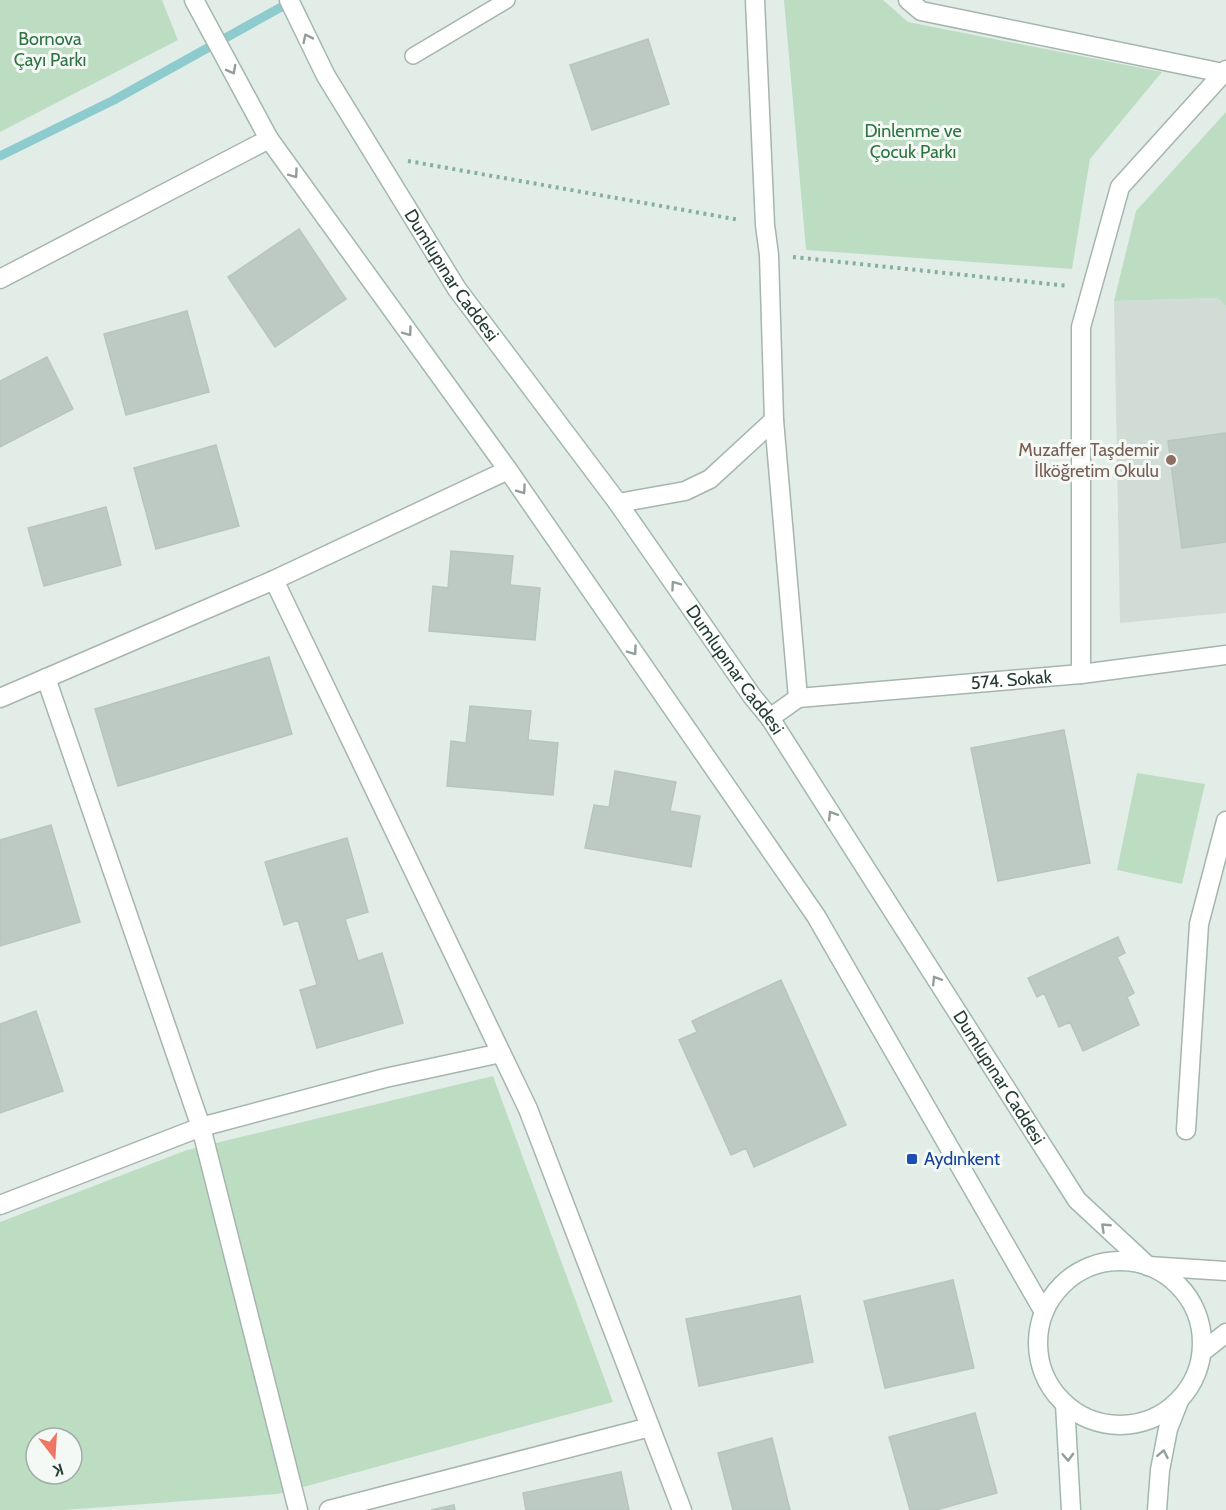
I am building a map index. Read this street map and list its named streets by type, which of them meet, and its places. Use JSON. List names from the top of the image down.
{
  "streets": {
    "street": ["Dumlupınar Caddesi", "574. Sokak"]
  },
  "parks": ["Bornova Çayı Parkı", "Dinlenme ve Çocuk Parkı"],
  "places": {
    "other": ["Muzaffer Taşdemir İlköğretim Okulu"],
    "transit": ["Aydınkent"]
  },
  "north": "bottom"
}
